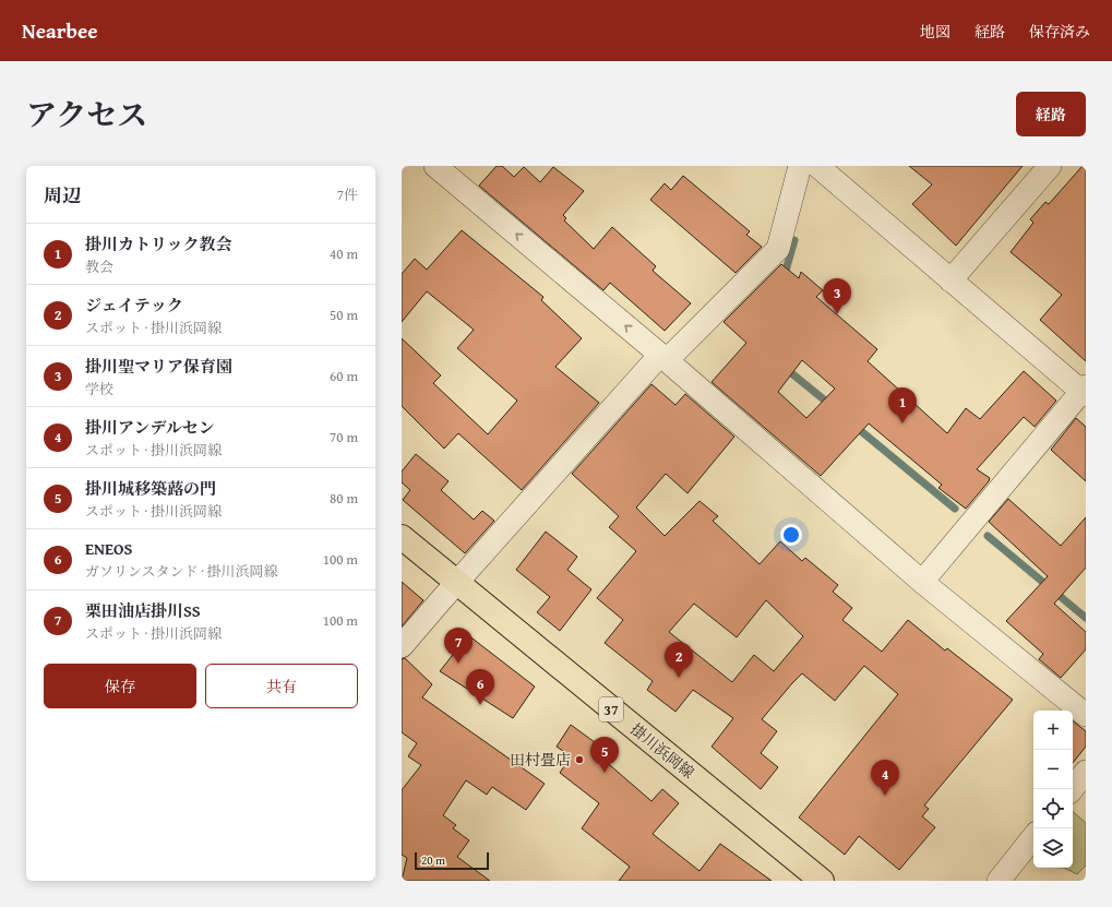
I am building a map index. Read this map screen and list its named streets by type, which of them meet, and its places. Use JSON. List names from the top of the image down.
{
  "streets": {
    "main road": ["37", "掛川浜岡線"]
  },
  "places": ["田村畳店"],
  "scale_bar": "20 m",
  "page": {
    "header": "Nearbee",
    "nav": ["地図", "経路", "保存済み"],
    "title": "アクセス",
    "buttons": [
      "経路",
      ["保存", "共有"]
    ],
    "heading": ["周辺", "7件"],
    "list": [
      {
        "mark": "1",
        "name": "掛川カトリック教会",
        "note": "教会",
        "value": "40 m"
      },
      {
        "mark": "2",
        "name": "ジェイテック",
        "note": "スポット · 掛川浜岡線",
        "value": "50 m"
      },
      {
        "mark": "3",
        "name": "掛川聖マリア保育園",
        "note": "学校",
        "value": "60 m"
      },
      {
        "mark": "4",
        "name": "掛川アンデルセン",
        "note": "スポット · 掛川浜岡線",
        "value": "70 m"
      },
      {
        "mark": "5",
        "name": "掛川城移築蕗の門",
        "note": "スポット · 掛川浜岡線",
        "value": "80 m"
      },
      {
        "mark": "6",
        "name": "ENEOS",
        "note": "ガソリンスタンド · 掛川浜岡線",
        "value": "100 m"
      },
      {
        "mark": "7",
        "name": "栗田油店掛川SS",
        "note": "スポット · 掛川浜岡線",
        "value": "100 m"
      }
    ],
    "pins": [
      "3",
      "1",
      "7",
      "2",
      "6",
      "5",
      "4"
    ],
    "map_buttons": ["+", "−"],
    "scale": "20 m"
  }
}
